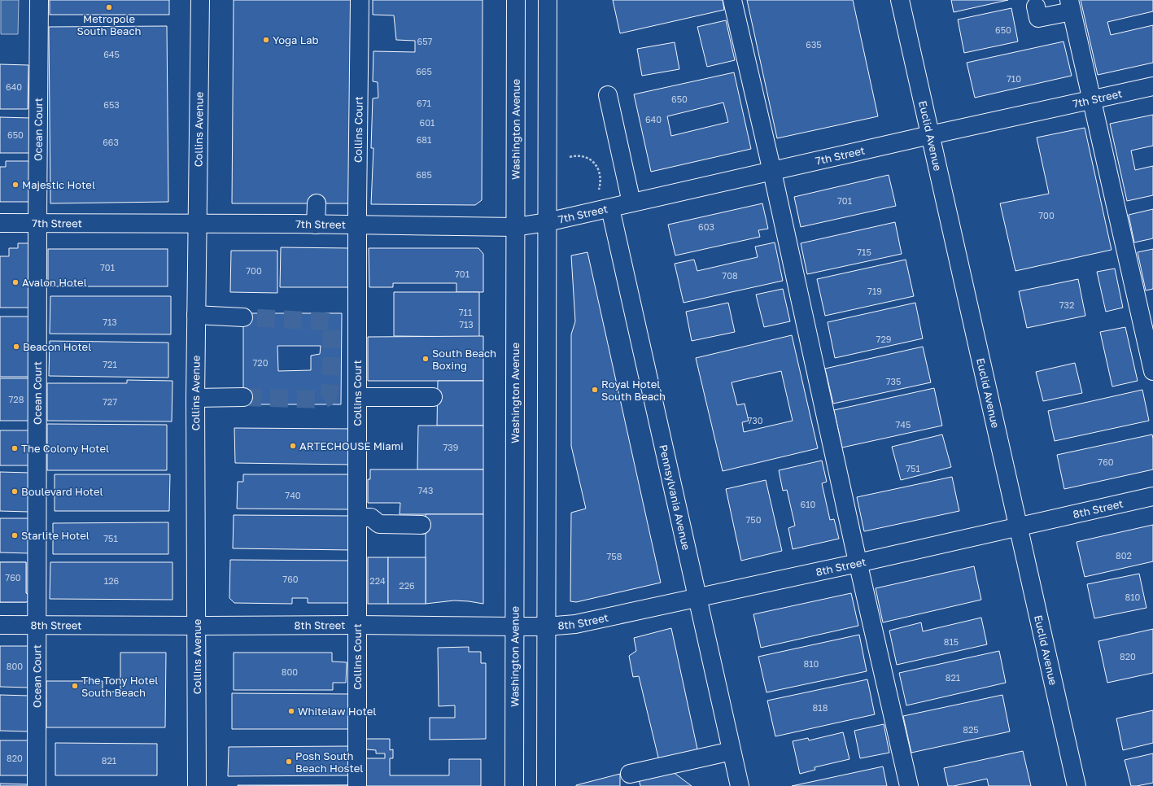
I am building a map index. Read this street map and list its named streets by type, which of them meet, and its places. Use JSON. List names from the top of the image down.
{
  "streets": {
    "street": [
      "7th Street",
      "Ocean Court",
      "Collins Avenue",
      "Collins Court",
      "Washington Avenue",
      "Euclid Avenue",
      "Pennsylvania Avenue",
      "8th Street"
    ]
  },
  "crossings": [
    ["7th Street", "Ocean Court"],
    ["7th Street", "Collins Avenue"],
    ["7th Street", "Collins Court"],
    ["7th Street", "Washington Avenue"],
    ["7th Street", "Euclid Avenue"],
    ["7th Street", "Pennsylvania Avenue"],
    ["Ocean Court", "8th Street"],
    ["Collins Avenue", "8th Street"],
    ["Collins Court", "8th Street"],
    ["Washington Avenue", "8th Street"],
    ["Euclid Avenue", "8th Street"],
    ["Pennsylvania Avenue", "8th Street"]
  ],
  "places": [
    "Metropole South Beach",
    "Yoga Lab",
    "Majestic Hotel",
    "Avalon Hotel",
    "Beacon Hotel",
    "South Beach Boxing",
    "Royal Hotel South Beach",
    "ARTECHOUSE Miami",
    "The Colony Hotel",
    "Boulevard Hotel",
    "Starlite Hotel",
    "The Tony Hotel South Beach",
    "Whitelaw Hotel",
    "Posh South Beach Hostel"
  ],
  "house_numbers": [
    "650",
    "657",
    "635",
    "645",
    "665",
    "710",
    "640",
    "650",
    "671",
    "653",
    "640",
    "601",
    "650",
    "681",
    "663",
    "685",
    "701",
    "700",
    "603",
    "715",
    "701",
    "700",
    "701",
    "708",
    "719",
    "732",
    "711",
    "713",
    "713",
    "729",
    "720",
    "721",
    "735",
    "728",
    "727",
    "730",
    "745",
    "739",
    "760",
    "751",
    "743",
    "740",
    "610",
    "750",
    "751",
    "802",
    "758",
    "760",
    "760",
    "126",
    "224",
    "226",
    "810",
    "815",
    "820",
    "810",
    "800",
    "800",
    "821",
    "818",
    "825",
    "820",
    "821"
  ]
}
